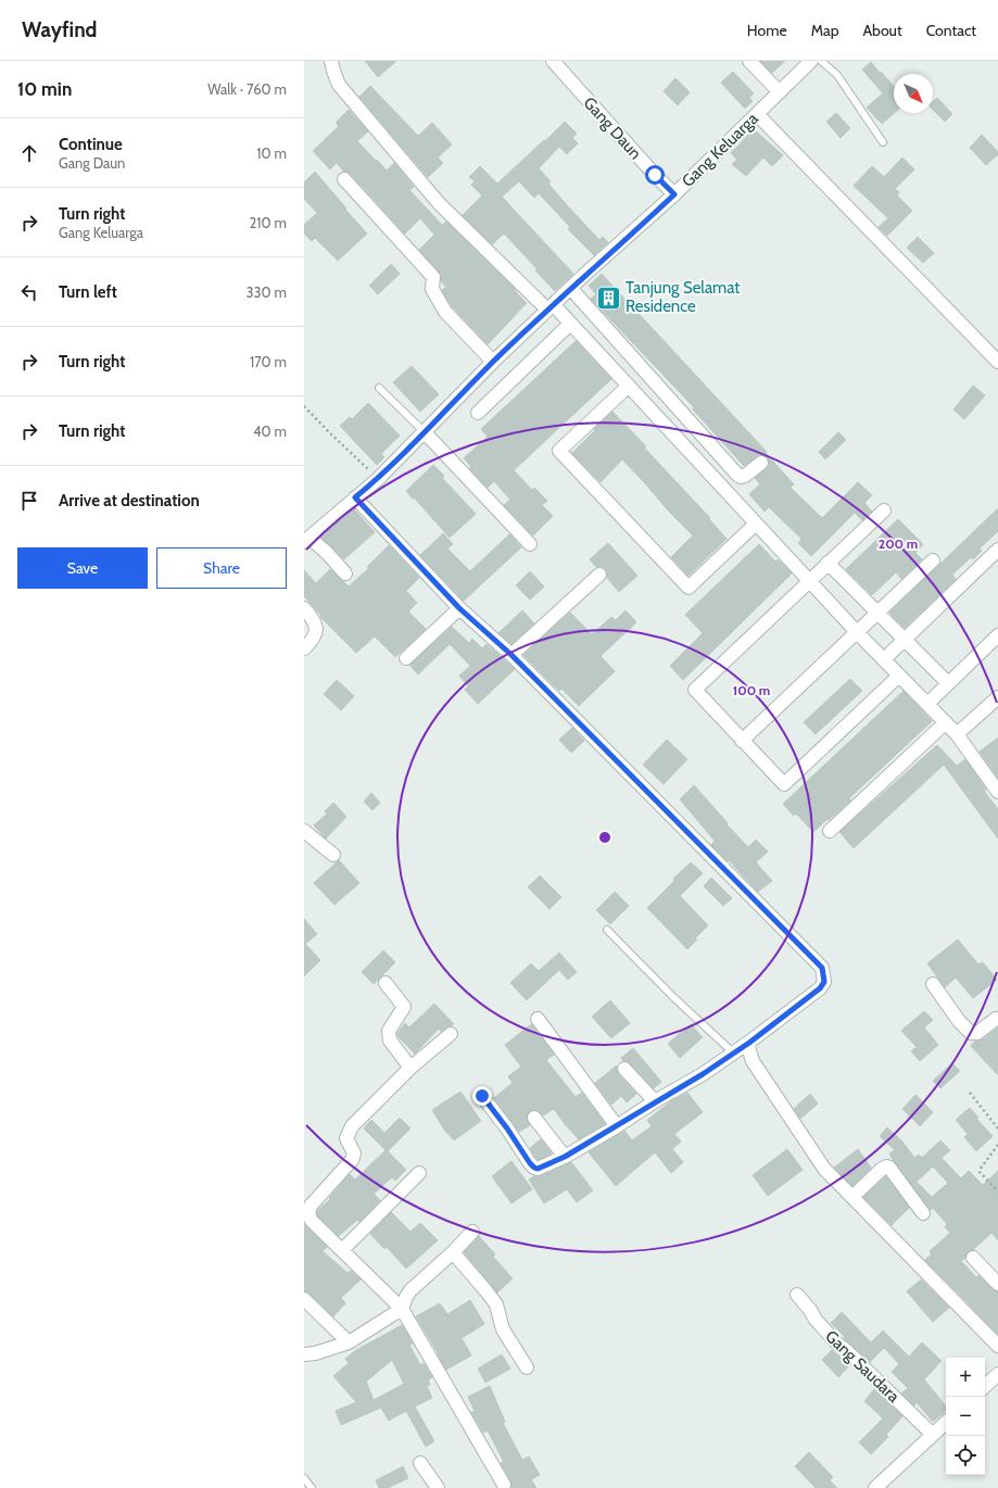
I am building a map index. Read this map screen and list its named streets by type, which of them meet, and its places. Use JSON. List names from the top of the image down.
{
  "streets": {
    "street": ["Gang Daun", "Gang Keluarga", "Gang Saudara"]
  },
  "crossings": [
    ["Gang Daun", "Gang Keluarga"]
  ],
  "places": {
    "building": ["Tanjung Selamat Residence"]
  },
  "north": "bottom right",
  "page": {
    "header": "Wayfind",
    "nav": [
      "Home",
      "Map",
      "About",
      "Contact"
    ],
    "heading": ["10 min", "Walk · 760 m"],
    "list": [
      ["Continue", "Gang Daun", "10 m"],
      ["Turn right", "Gang Keluarga", "210 m"],
      ["Turn left", "330 m"],
      ["Turn right", "170 m"],
      ["Turn right", "40 m"],
      "Arrive at destination"
    ],
    "buttons": ["Save", "Share"],
    "map_buttons": ["+", "−"]
  },
  "rings": ["200 m", "100 m"]
}
